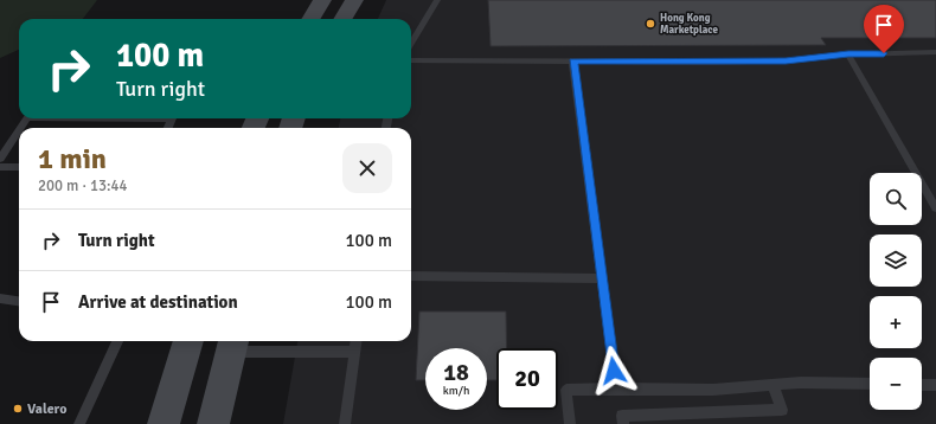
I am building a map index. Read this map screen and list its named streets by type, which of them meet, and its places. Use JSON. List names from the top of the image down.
{
  "places": ["Hong Kong Marketplace", "Valero"],
  "page": {
    "turn": ["100 m", "Turn right"],
    "heading": ["1 min", "200 m · 13:44"],
    "map_buttons": ["+", "−"],
    "list": [
      {
        "name": "Turn right",
        "value": "100 m"
      },
      {
        "name": "Arrive at destination",
        "value": "100 m"
      }
    ],
    "speed": "18 km/h",
    "limit": "20"
  }
}
